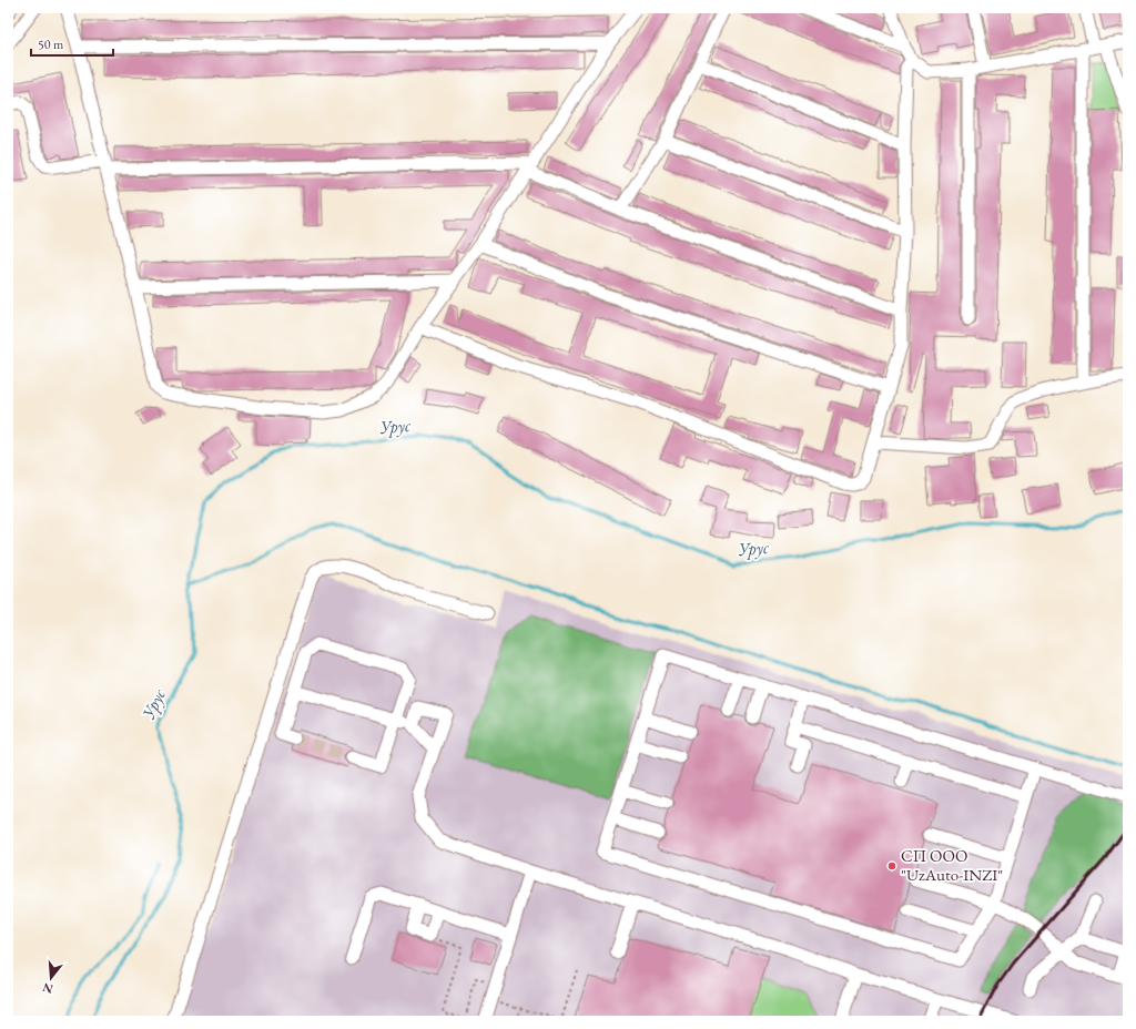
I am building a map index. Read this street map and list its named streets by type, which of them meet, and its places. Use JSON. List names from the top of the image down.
{
  "water": ["Урус"],
  "places": ["СП ООО \"UzAuto-INZI\""],
  "scale_bar": "50 m",
  "north": "bottom"
}
